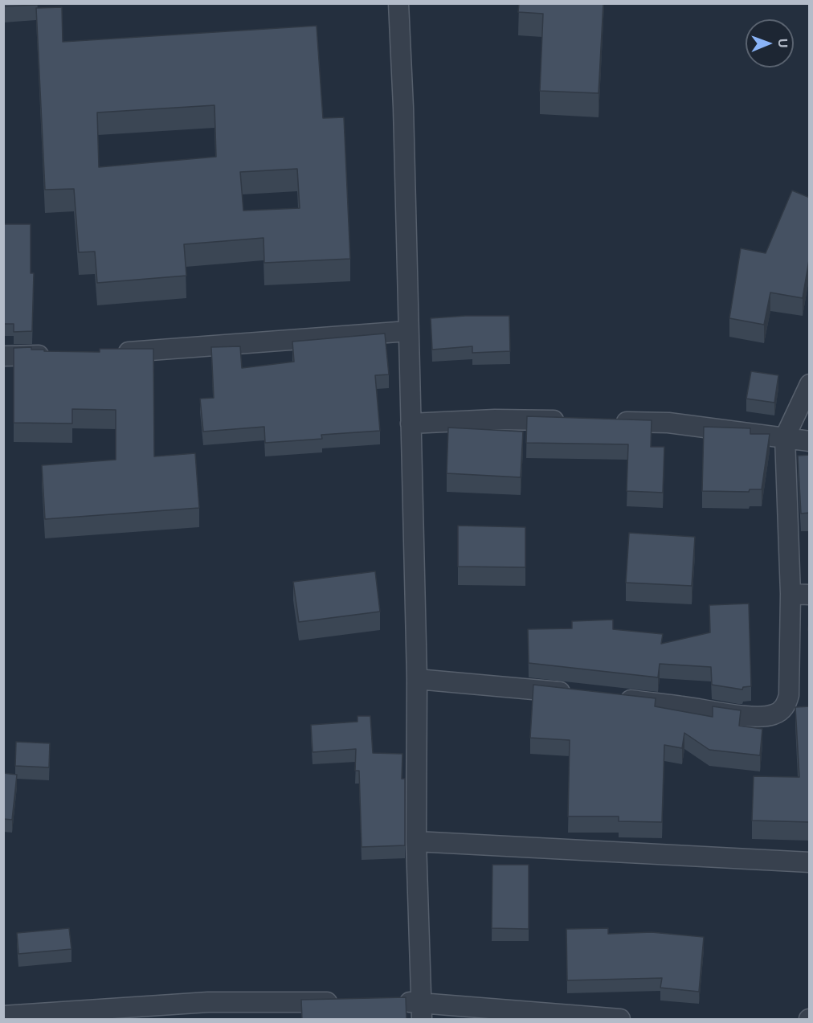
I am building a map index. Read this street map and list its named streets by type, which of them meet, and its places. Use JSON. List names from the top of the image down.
{
  "north": "right"
}
